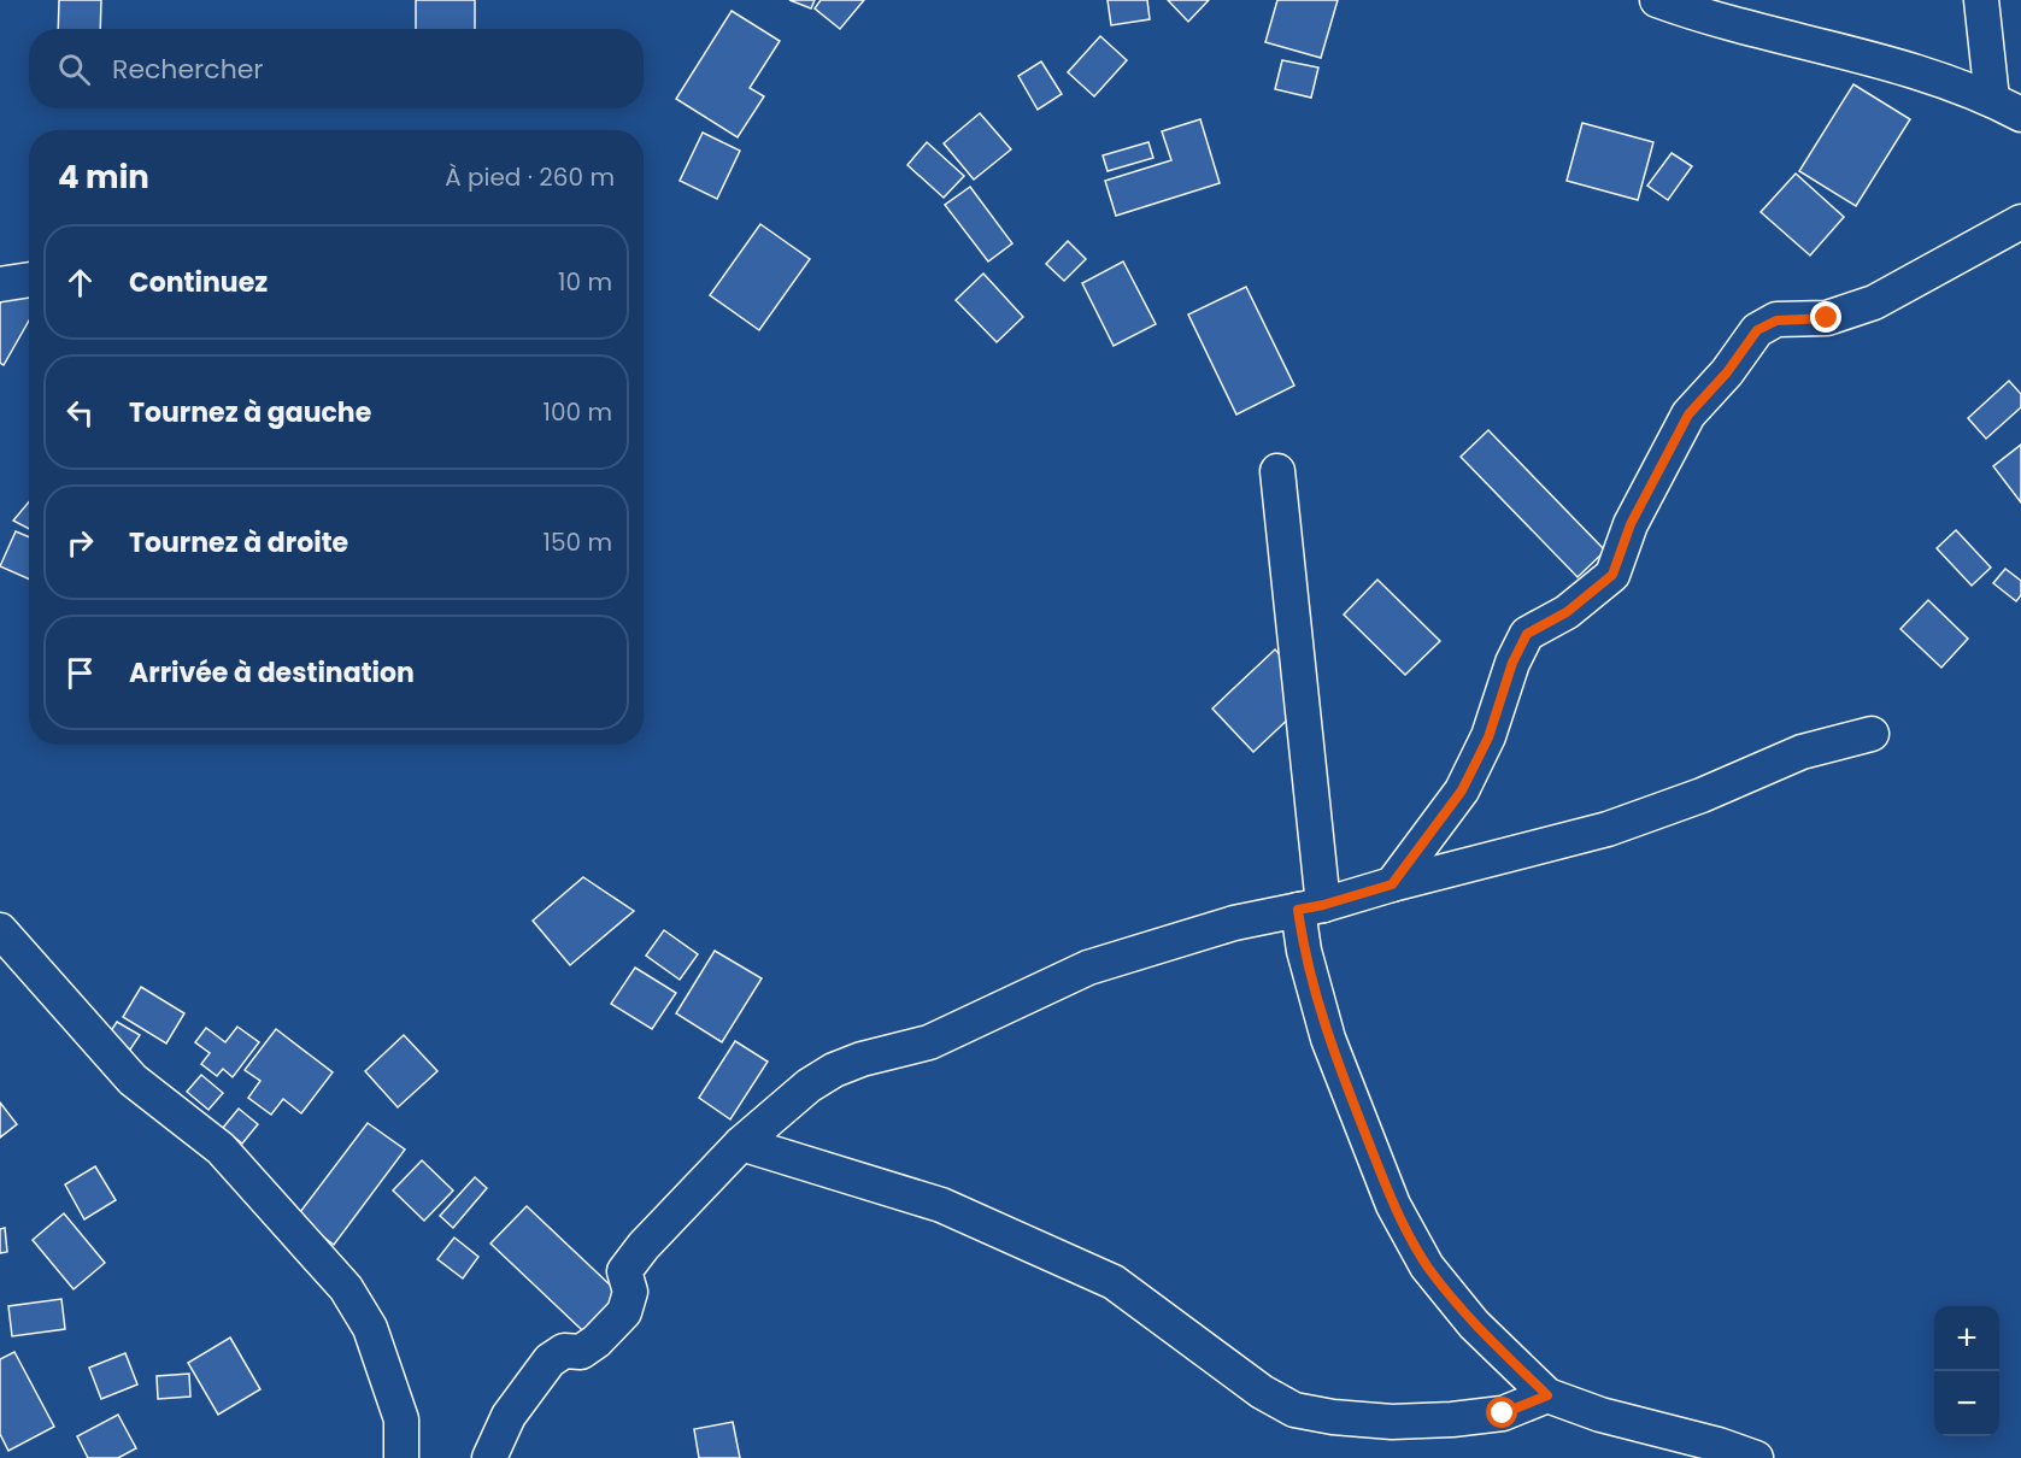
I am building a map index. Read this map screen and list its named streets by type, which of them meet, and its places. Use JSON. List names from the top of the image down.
{
  "page": {
    "search": "Rechercher",
    "heading": ["4 min", "À pied · 260 m"],
    "list": [
      ["Continuez", "10 m"],
      ["Tournez à gauche", "100 m"],
      ["Tournez à droite", "150 m"],
      "Arrivée à destination"
    ],
    "map_buttons": ["+", "−"]
  }
}
